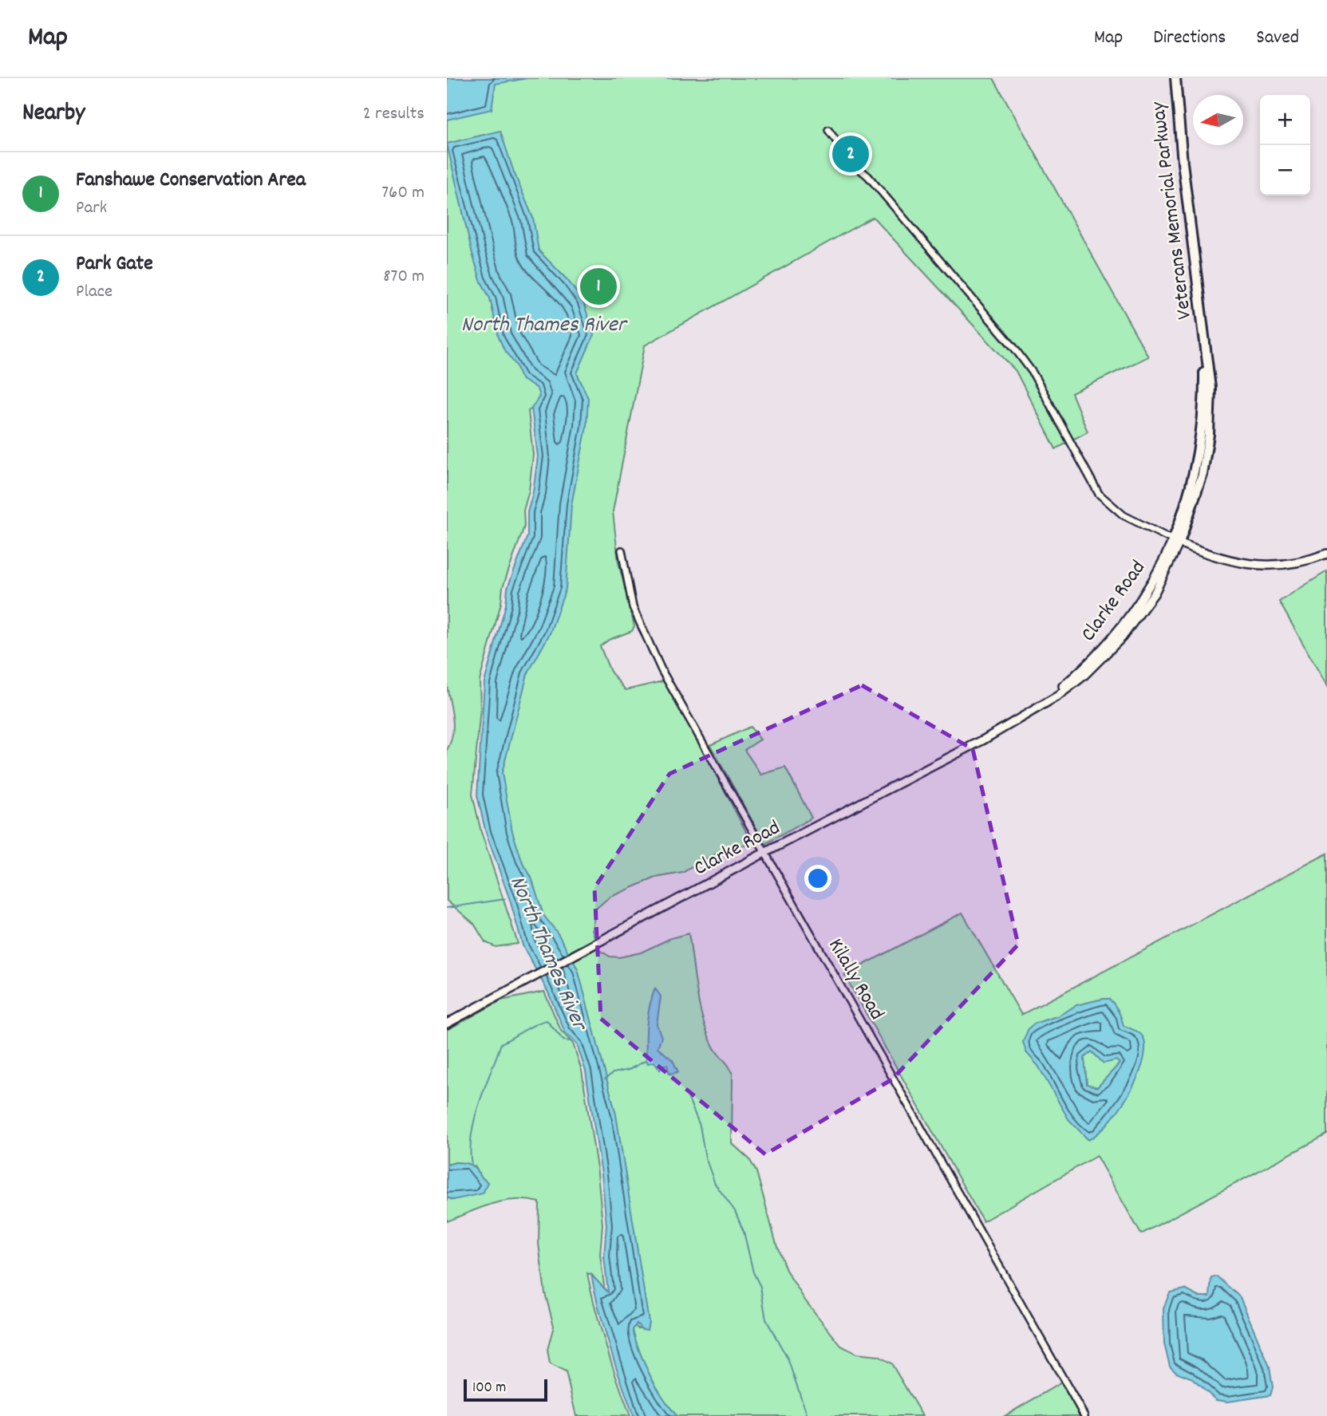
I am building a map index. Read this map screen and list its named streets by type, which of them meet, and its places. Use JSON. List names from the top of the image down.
{
  "streets": {
    "highway": ["Veterans Memorial Parkway"],
    "main road": ["Clarke Road"],
    "street": ["Kilally Road"]
  },
  "crossings": [
    ["Veterans Memorial Parkway", "Clarke Road"],
    ["Clarke Road", "Kilally Road"]
  ],
  "water": ["North Thames River"],
  "scale_bar": "100 m",
  "north": "left",
  "page": {
    "header": "Map",
    "nav": ["Map", "Directions", "Saved"],
    "heading": ["Nearby", "2 results"],
    "map_buttons": ["+", "−"],
    "pins": ["2", "1"],
    "list": [
      {
        "mark": "1",
        "name": "Fanshawe Conservation Area",
        "note": "Park",
        "value": "760 m"
      },
      {
        "mark": "2",
        "name": "Park Gate",
        "note": "Place",
        "value": "870 m"
      }
    ],
    "scale": "100 m"
  }
}
